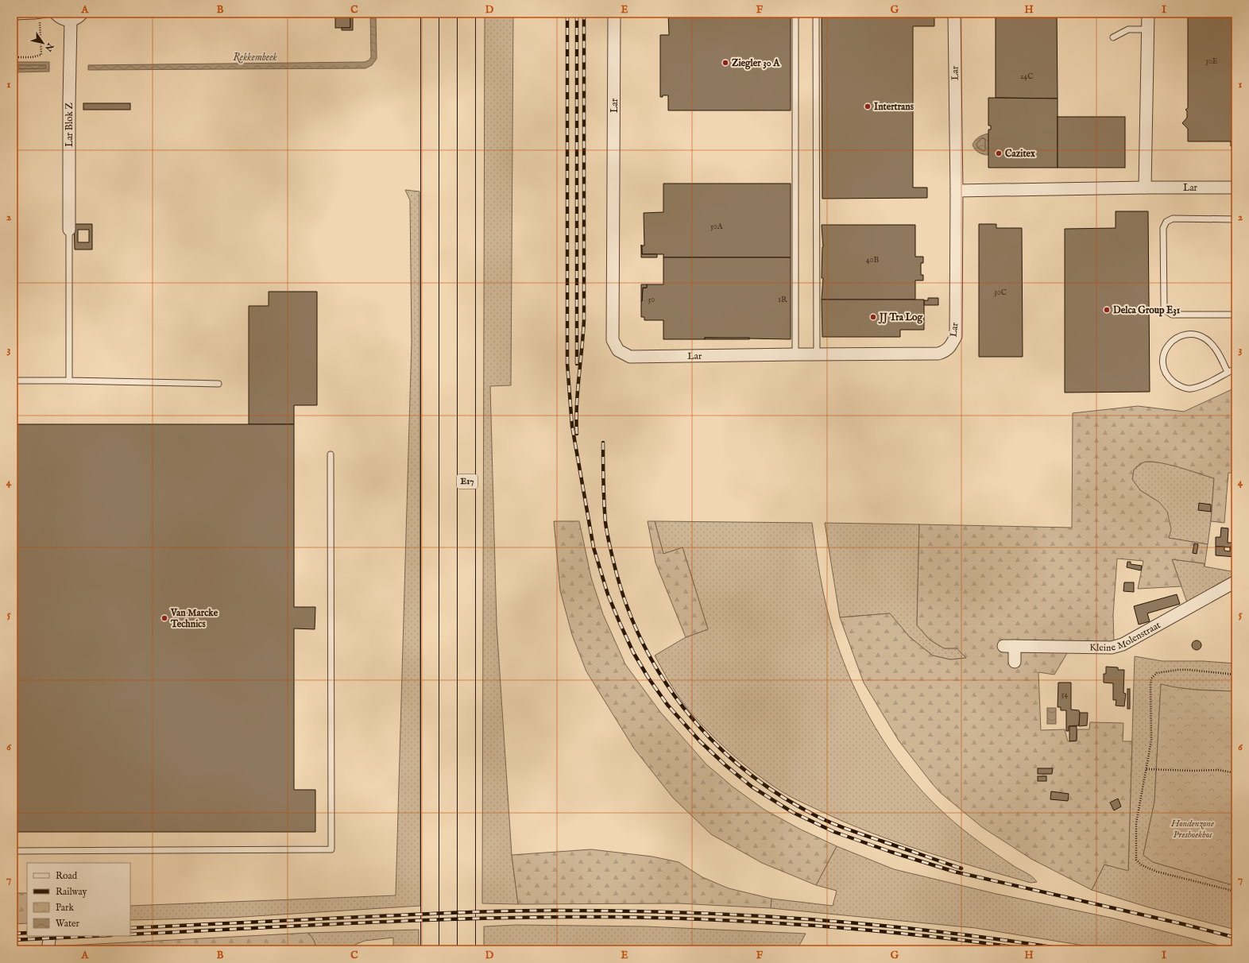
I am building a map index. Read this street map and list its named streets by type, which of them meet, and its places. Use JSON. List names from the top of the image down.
{
  "streets": {
    "highway": ["E17"],
    "street": ["Lar", "Lar Blok Z", "Kleine Molenstraat"]
  },
  "water": ["Rekkembeek"],
  "parks": ["Hondenzone Preshoekbos"],
  "places": [
    "Ziegler 30 A",
    "Intertrans",
    "Cazitex",
    "Delca Group E31",
    "JJ Tra Log",
    "Van Marcke Technics"
  ],
  "house_numbers": [
    "30E",
    "24C",
    "50A",
    "40B",
    "30C",
    "50",
    "1R",
    "54"
  ],
  "legend": [
    "Road",
    "Railway",
    "Park",
    "Water"
  ],
  "north": "bottom right",
  "grid": {
    "columns": [
      "A",
      "B",
      "C",
      "D",
      "E",
      "F",
      "G",
      "H",
      "I"
    ],
    "rows": [
      "1",
      "2",
      "3",
      "4",
      "5",
      "6",
      "7"
    ]
  }
}
